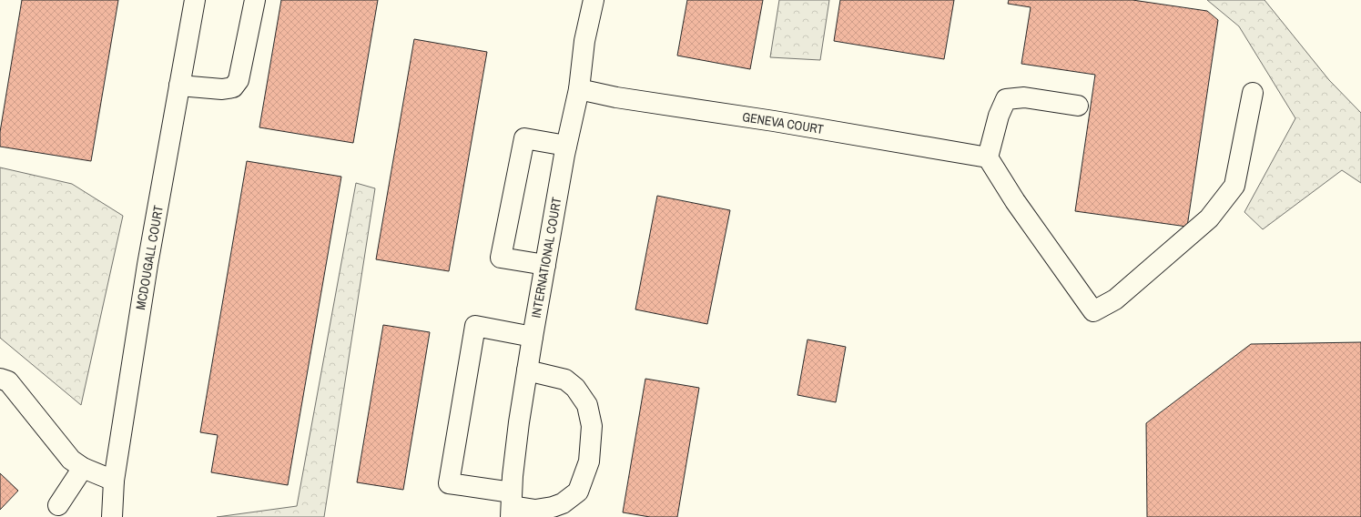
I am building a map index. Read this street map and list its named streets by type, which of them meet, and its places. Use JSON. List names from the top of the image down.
{
  "streets": {
    "street": ["GENEVA COURT", "MCDOUGALL COURT", "INTERNATIONAL COURT"]
  },
  "crossings": [
    ["GENEVA COURT", "INTERNATIONAL COURT"]
  ]
}
